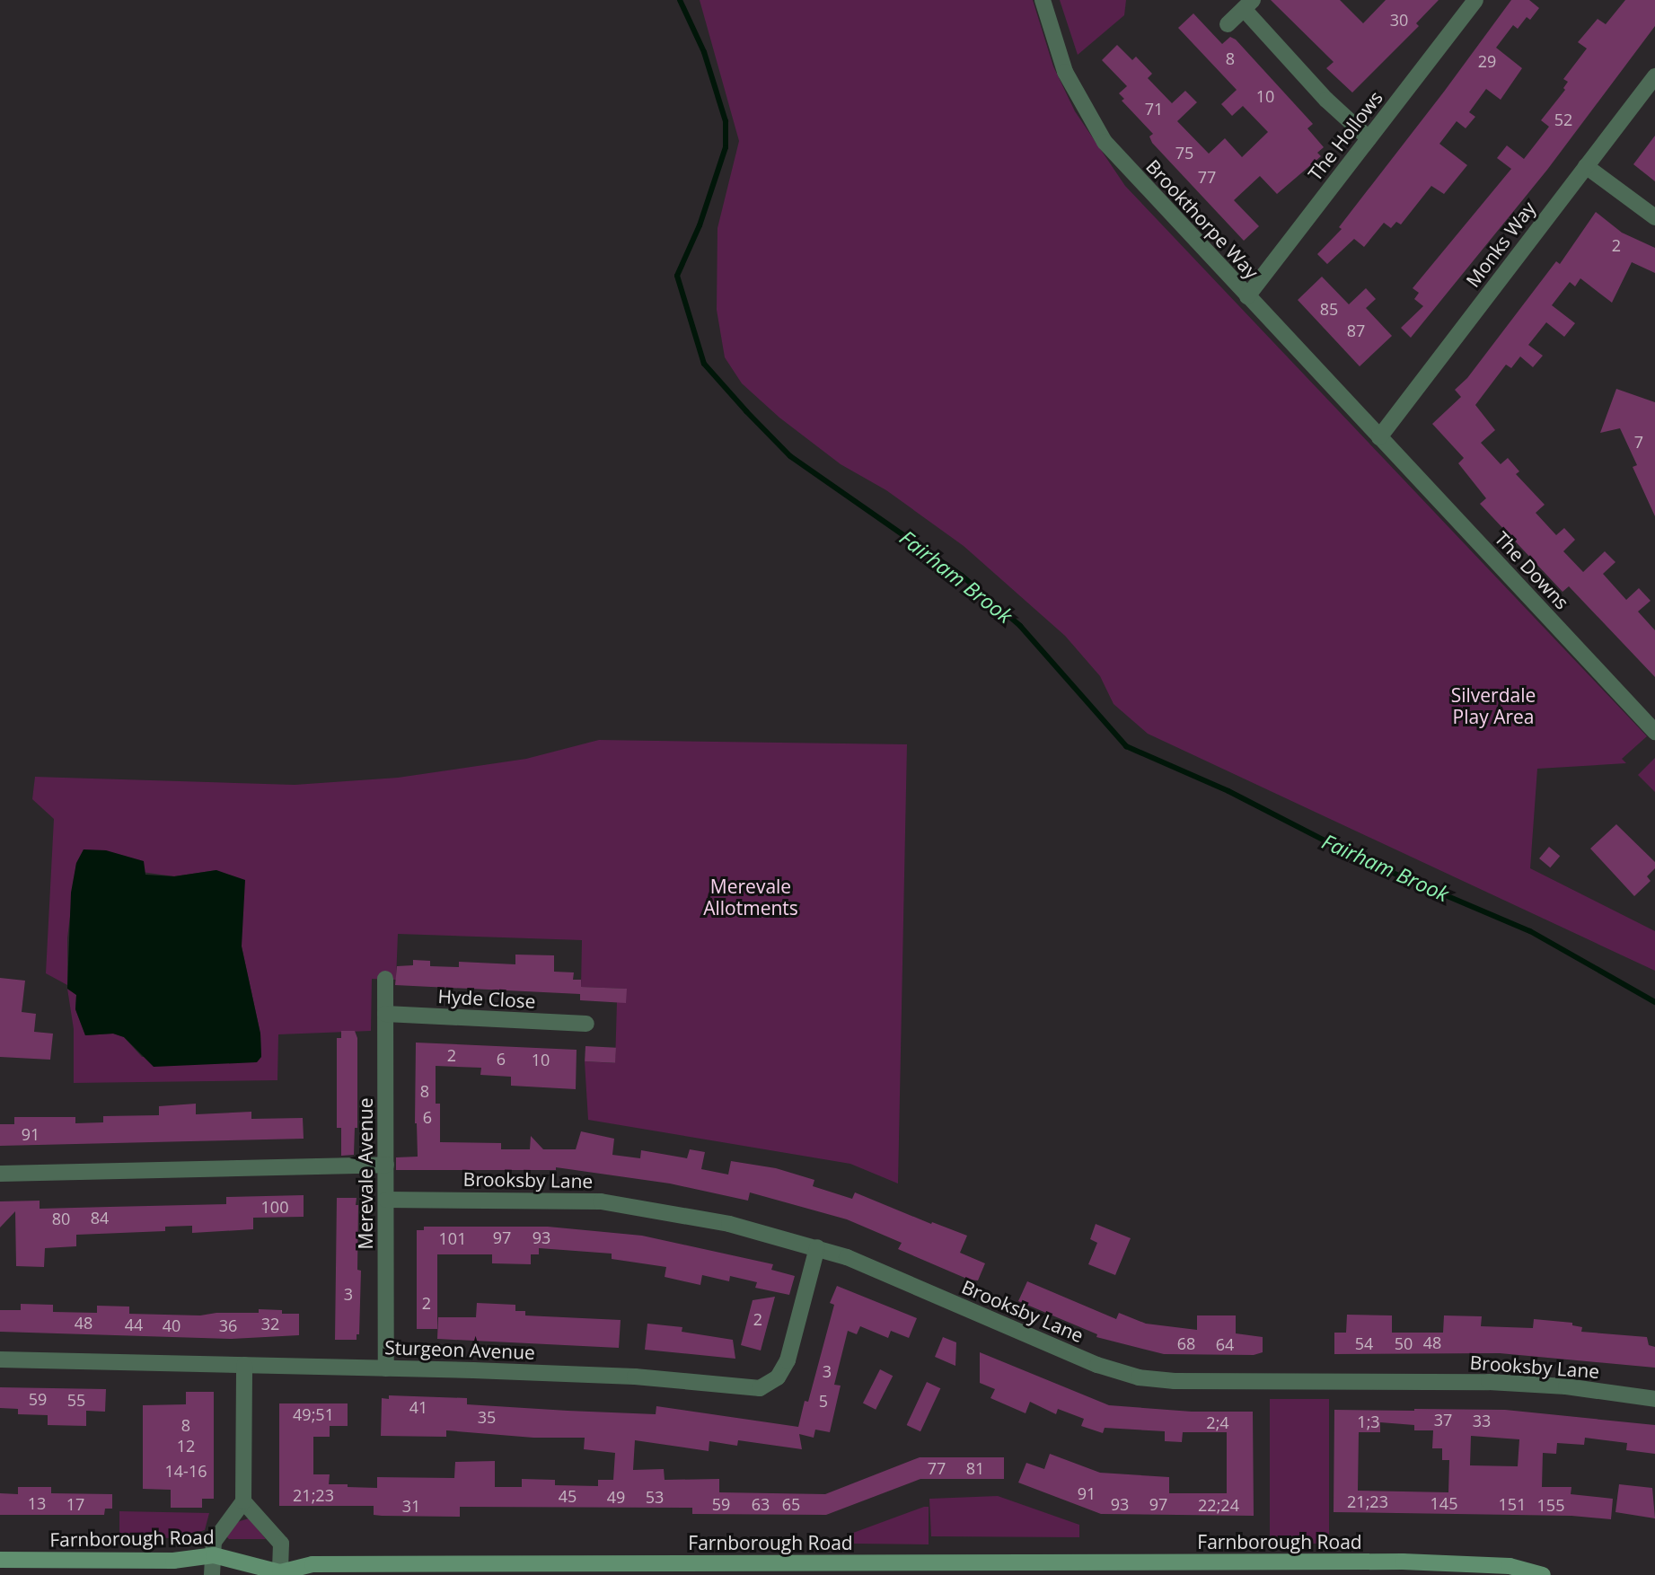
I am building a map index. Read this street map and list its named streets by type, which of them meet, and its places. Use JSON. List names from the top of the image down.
{
  "streets": {
    "street": [
      "The Hollows",
      "Brookthorpe Way",
      "Monks Way",
      "The Downs",
      "Hyde Close",
      "Merevale Avenue",
      "Brooksby Lane",
      "Sturgeon Avenue",
      "Farnborough Road"
    ]
  },
  "crossings": [
    ["The Hollows", "Brookthorpe Way"],
    ["Brookthorpe Way", "Monks Way"],
    ["Brookthorpe Way", "The Downs"],
    ["Monks Way", "The Downs"],
    ["Hyde Close", "Merevale Avenue"],
    ["Merevale Avenue", "Brooksby Lane"],
    ["Merevale Avenue", "Sturgeon Avenue"],
    ["Brooksby Lane", "Sturgeon Avenue"]
  ],
  "water": ["Fairham Brook"],
  "parks": ["Silverdale Play Area", "Merevale Allotments"],
  "house_numbers": [
    "30",
    "8",
    "29",
    "10",
    "71",
    "52",
    "75",
    "77",
    "2",
    "85",
    "87",
    "7",
    "2",
    "6",
    "10",
    "8",
    "6",
    "91",
    "100",
    "84",
    "80",
    "97",
    "93",
    "101",
    "3",
    "2",
    "2",
    "48",
    "32",
    "44",
    "40",
    "36",
    "48",
    "68",
    "54",
    "50",
    "64",
    "3",
    "59",
    "55",
    "5",
    "41",
    "49;51",
    "35",
    "37",
    "33",
    "1;3",
    "2;4",
    "8",
    "12",
    "77",
    "81",
    "14-16",
    "91",
    "21;23",
    "45",
    "49",
    "53",
    "21;23",
    "13",
    "145",
    "17",
    "59",
    "63",
    "65",
    "93",
    "97",
    "151",
    "22;24",
    "155",
    "31"
  ]
}
